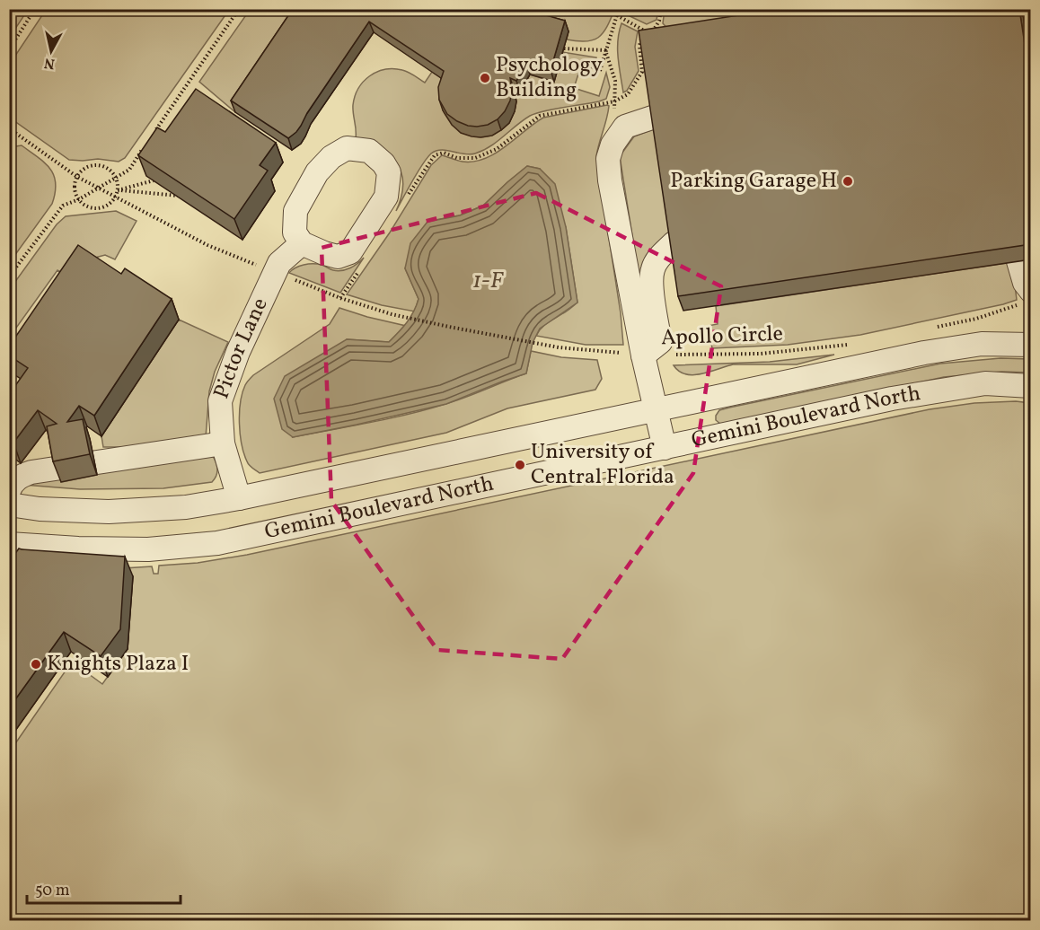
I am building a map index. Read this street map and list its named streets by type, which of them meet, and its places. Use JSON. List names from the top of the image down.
{
  "streets": {
    "street": ["Pictor Lane", "Gemini Boulevard North"],
    "path": ["Apollo Circle"]
  },
  "crossings": [
    ["Pictor Lane", "Gemini Boulevard North"]
  ],
  "water": ["1-F"],
  "places": [
    "Psychology Building",
    "Parking Garage H",
    "University of Central Florida",
    "Knights Plaza I"
  ],
  "scale_bar": "50 m",
  "north": "bottom"
}
